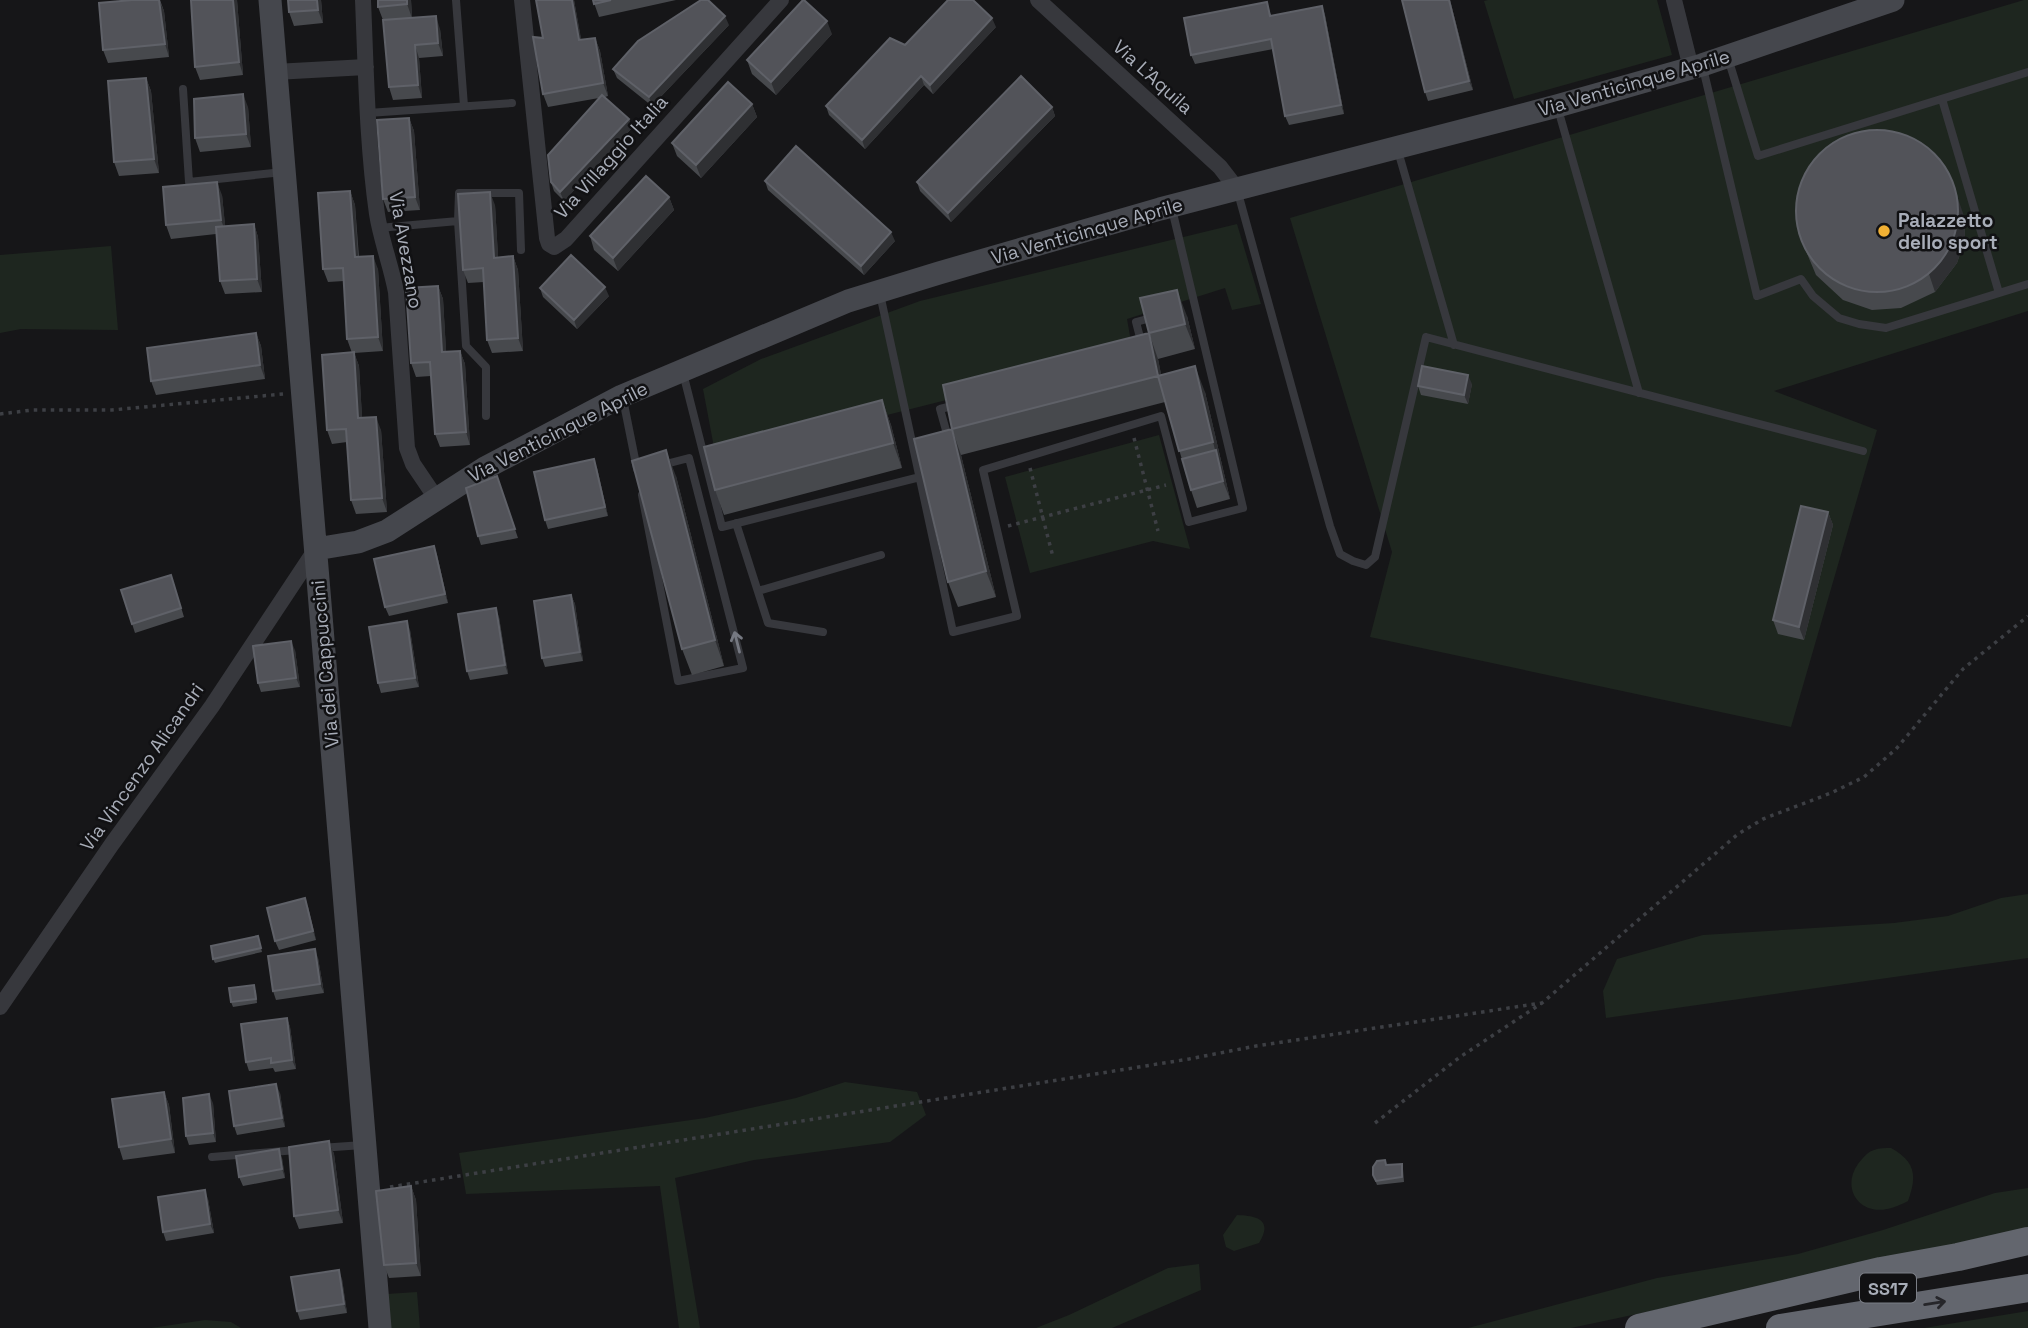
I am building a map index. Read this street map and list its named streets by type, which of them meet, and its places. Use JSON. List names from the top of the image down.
{
  "streets": {
    "highway": ["SS17"],
    "street": [
      "Via L'Aquila",
      "Via Venticinque Aprile",
      "Via Villaggio Italia",
      "Via Avezzano",
      "Via dei Cappuccini",
      "Via Vincenzo Alicandri"
    ]
  },
  "crossings": [
    ["Via L'Aquila", "Via Venticinque Aprile"],
    ["Via Venticinque Aprile", "Via Avezzano"],
    ["Via Venticinque Aprile", "Via dei Cappuccini"],
    ["Via Venticinque Aprile", "Via Vincenzo Alicandri"],
    ["Via dei Cappuccini", "Via Vincenzo Alicandri"]
  ],
  "places": ["Palazzetto dello sport"]
}
